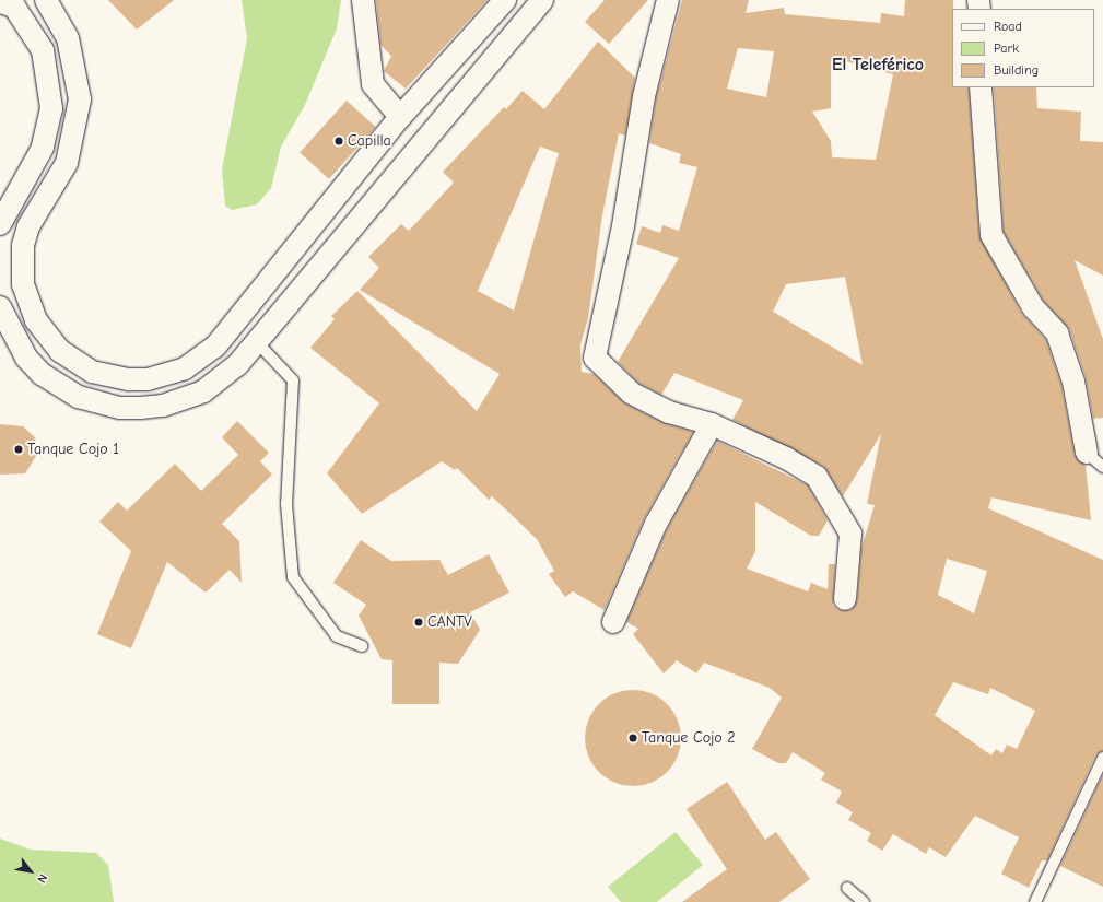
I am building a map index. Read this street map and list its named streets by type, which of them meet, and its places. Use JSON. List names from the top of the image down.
{
  "districts": ["El Teleférico"],
  "places": [
    "Capilla",
    "Tanque Cojo 1",
    "CANTV",
    "Tanque Cojo 2"
  ],
  "legend": ["Road", "Park", "Building"],
  "north": "bottom right"
}
